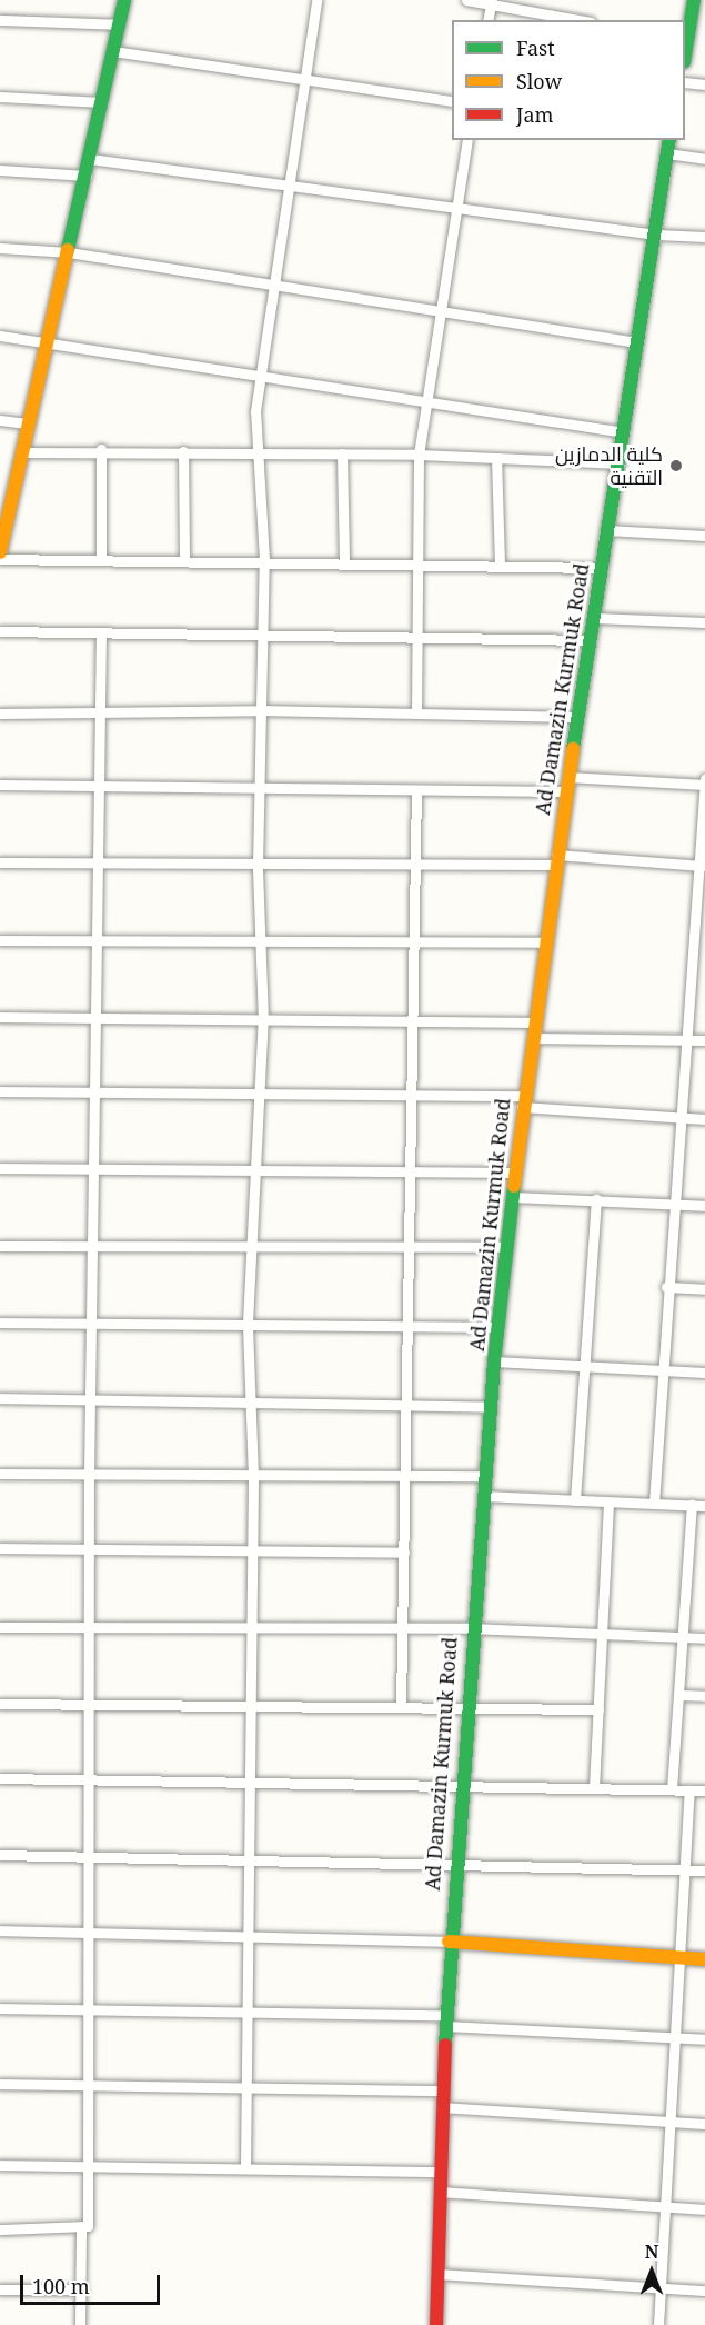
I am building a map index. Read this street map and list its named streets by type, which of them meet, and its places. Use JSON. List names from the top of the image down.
{
  "streets": {
    "main road": ["Ad Damazin Kurmuk Road"]
  },
  "places": ["كلية الدمازين التقنية"],
  "legend": ["Fast", "Slow", "Jam"],
  "scale_bar": "100 m",
  "north": "top"
}
